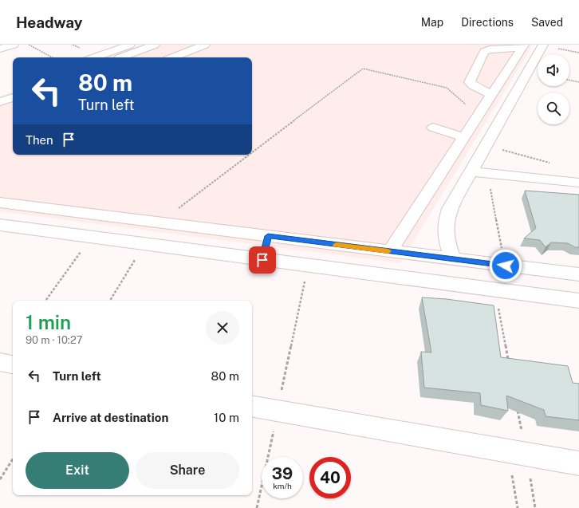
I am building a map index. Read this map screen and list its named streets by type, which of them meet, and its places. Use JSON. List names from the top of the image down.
{
  "page": {
    "header": "Headway",
    "nav": ["Map", "Directions", "Saved"],
    "turn": ["80 m", "Turn left"],
    "then": "Then",
    "heading": ["1 min", "90 m · 10:27"],
    "list": [
      {
        "name": "Turn left",
        "value": "80 m"
      },
      {
        "name": "Arrive at destination",
        "value": "10 m"
      }
    ],
    "buttons": ["Exit", "Share"],
    "speed": "39 km/h",
    "limit": "40"
  }
}
